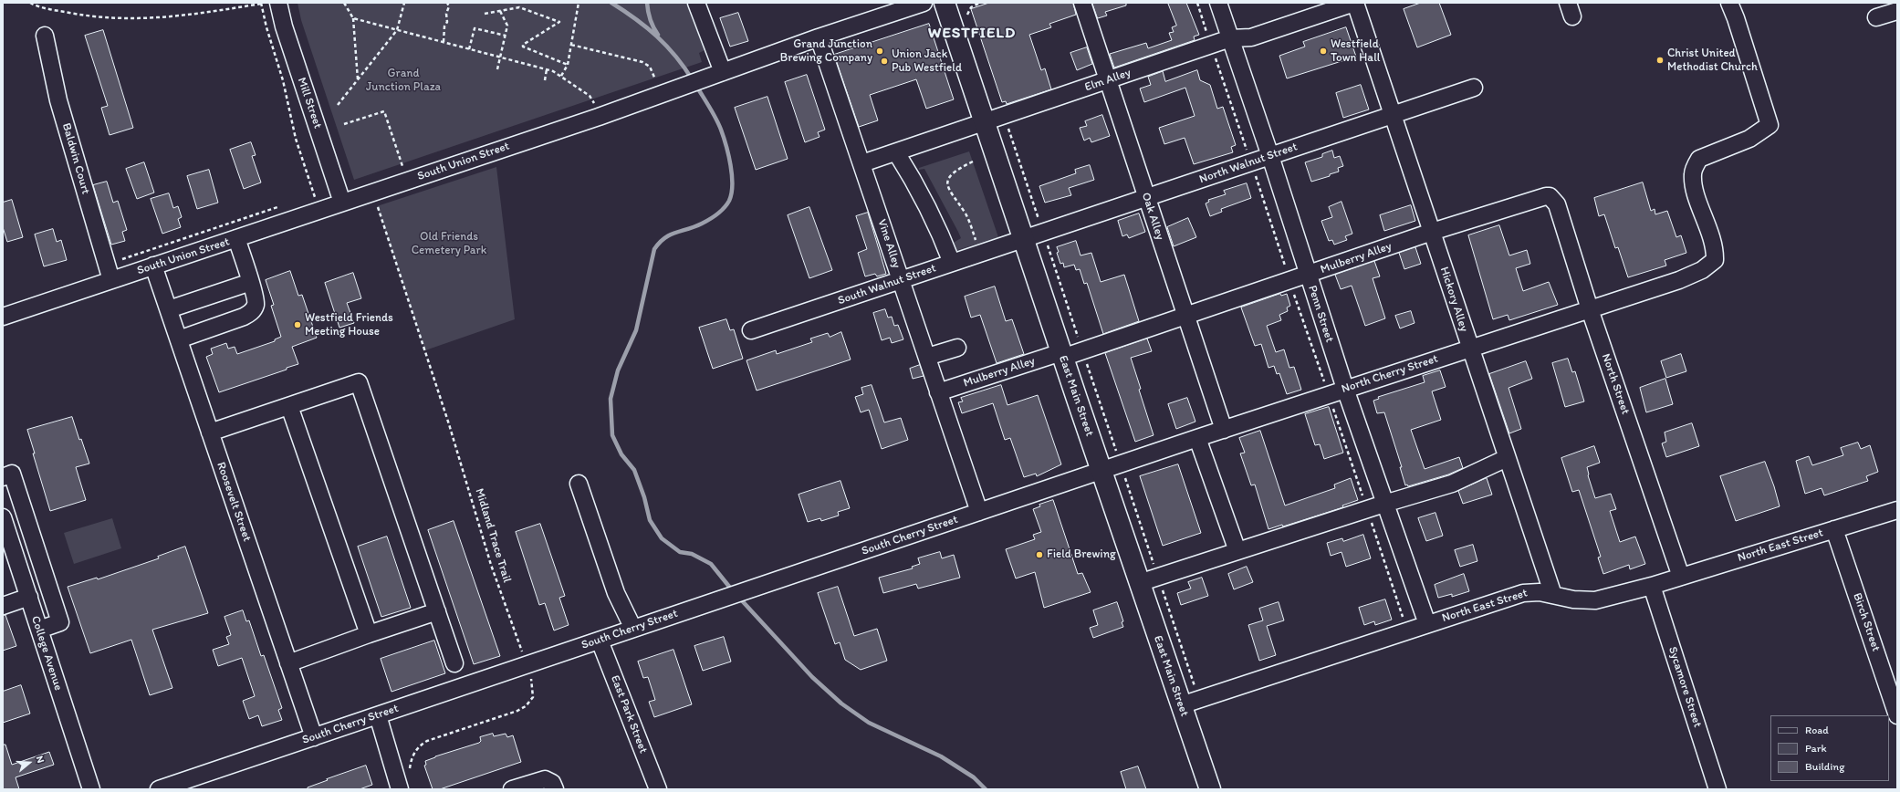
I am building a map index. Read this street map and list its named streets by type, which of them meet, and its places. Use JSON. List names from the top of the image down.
{
  "streets": {
    "main road": ["East Main Street"],
    "street": [
      "Elm Alley",
      "Mill Street",
      "Baldwin Court",
      "South Union Street",
      "North Walnut Street",
      "Oak Alley",
      "Vine Alley",
      "Mulberry Alley",
      "South Walnut Street",
      "Hickory Alley",
      "Penn Street",
      "North Cherry Street",
      "North Street",
      "Roosevelt Street",
      "South Cherry Street",
      "North East Street",
      "Birch Street",
      "College Avenue",
      "Sycamore Street",
      "East Park Street"
    ],
    "path": ["Midland Trace Trail"]
  },
  "crossings": [
    ["Elm Alley", "Oak Alley"],
    ["Elm Alley", "Vine Alley"],
    ["Elm Alley", "Hickory Alley"],
    ["Elm Alley", "Penn Street"],
    ["Elm Alley", "East Main Street"],
    ["Mill Street", "South Union Street"],
    ["Baldwin Court", "South Union Street"],
    ["South Union Street", "Vine Alley"],
    ["South Union Street", "Roosevelt Street"],
    ["North Walnut Street", "Oak Alley"],
    ["North Walnut Street", "South Walnut Street"],
    ["North Walnut Street", "Hickory Alley"],
    ["North Walnut Street", "Penn Street"],
    ["North Walnut Street", "East Main Street"],
    ["Oak Alley", "Mulberry Alley"],
    ["Oak Alley", "North Cherry Street"],
    ["Vine Alley", "Mulberry Alley"],
    ["Vine Alley", "South Walnut Street"],
    ["Vine Alley", "South Cherry Street"],
    ["Mulberry Alley", "Hickory Alley"],
    ["Mulberry Alley", "Penn Street"],
    ["Mulberry Alley", "North Street"],
    ["Mulberry Alley", "East Main Street"],
    ["South Walnut Street", "East Main Street"],
    ["Hickory Alley", "North Cherry Street"],
    ["Hickory Alley", "North East Street"],
    ["Penn Street", "North Cherry Street"],
    ["Penn Street", "North East Street"],
    ["North Cherry Street", "North Street"],
    ["North Cherry Street", "East Main Street"],
    ["North Cherry Street", "South Cherry Street"],
    ["North Street", "North East Street"],
    ["East Main Street", "South Cherry Street"],
    ["East Main Street", "North East Street"],
    ["Roosevelt Street", "South Cherry Street"],
    ["Midland Trace Trail", "South Cherry Street"],
    ["South Cherry Street", "East Park Street"],
    ["North East Street", "Birch Street"],
    ["North East Street", "Sycamore Street"]
  ],
  "districts": ["WESTFIELD"],
  "parks": ["Grand Junction Plaza", "Old Friends Cemetery Park"],
  "places": [
    "Grand Junction Brewing Company",
    "Westfield Town Hall",
    "Christ United Methodist Church",
    "Union Jack Pub Westfield",
    "Westfield Friends Meeting House",
    "Field Brewing"
  ],
  "legend": ["Road", "Park", "Building"],
  "north": "right"
}
